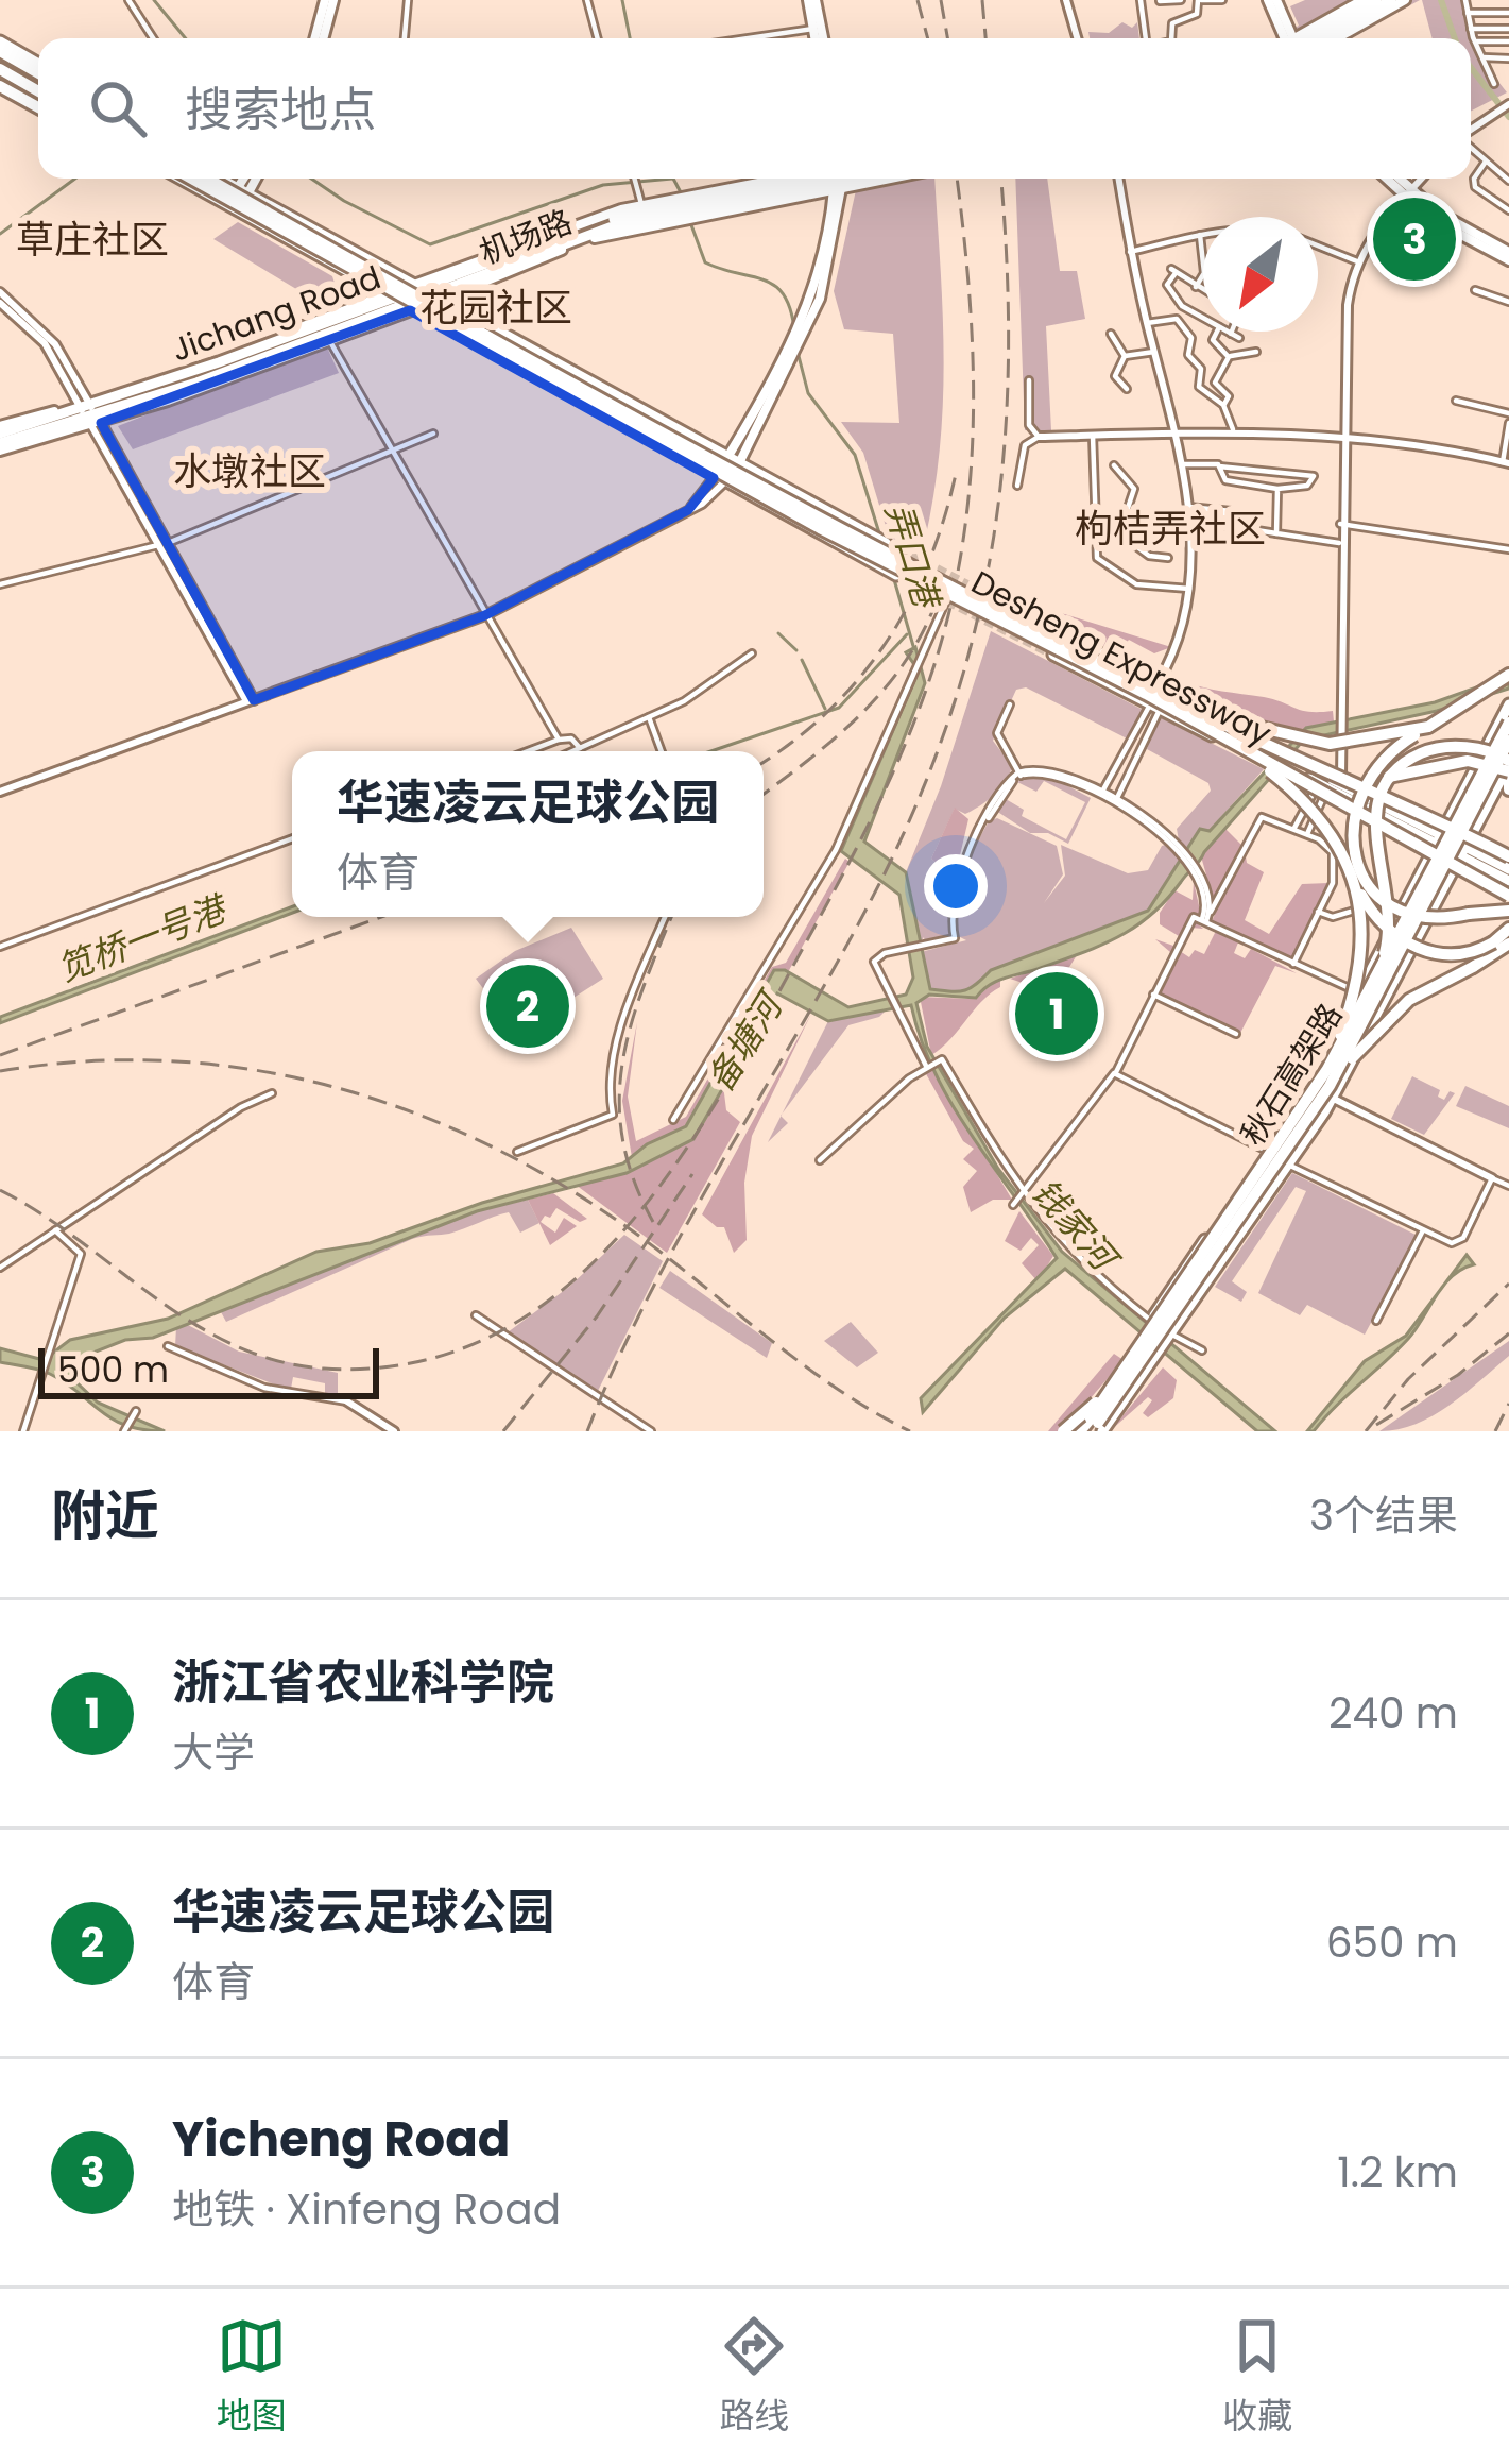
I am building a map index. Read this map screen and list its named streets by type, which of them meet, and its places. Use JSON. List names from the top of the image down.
{
  "streets": {
    "highway": ["Desheng Expressway", "秋石高架路"],
    "main road": ["机场路", "Jichang Road"]
  },
  "crossings": [
    ["机场路", "Jichang Road"]
  ],
  "districts": [
    "草庄社区",
    "花园社区",
    "水墩社区",
    "枸桔弄社区"
  ],
  "water": [
    "弄口港",
    "笕桥一号港",
    "备塘河",
    "钱家河"
  ],
  "scale_bar": "500 m",
  "north": "bottom left",
  "page": {
    "search": "搜索地点",
    "pins": ["3", "2", "1"],
    "popup": ["华速凌云足球公园", "体育"],
    "scale": "500 m",
    "heading": ["附近", "3个结果"],
    "list": [
      {
        "mark": "1",
        "name": "浙江省农业科学院",
        "note": "大学",
        "value": "240 m"
      },
      {
        "mark": "2",
        "name": "华速凌云足球公园",
        "note": "体育",
        "value": "650 m"
      },
      {
        "mark": "3",
        "name": "Yicheng Road",
        "note": "地铁 · Xinfeng Road",
        "value": "1.2 km"
      }
    ],
    "nav": ["地图", "路线", "收藏"]
  }
}
